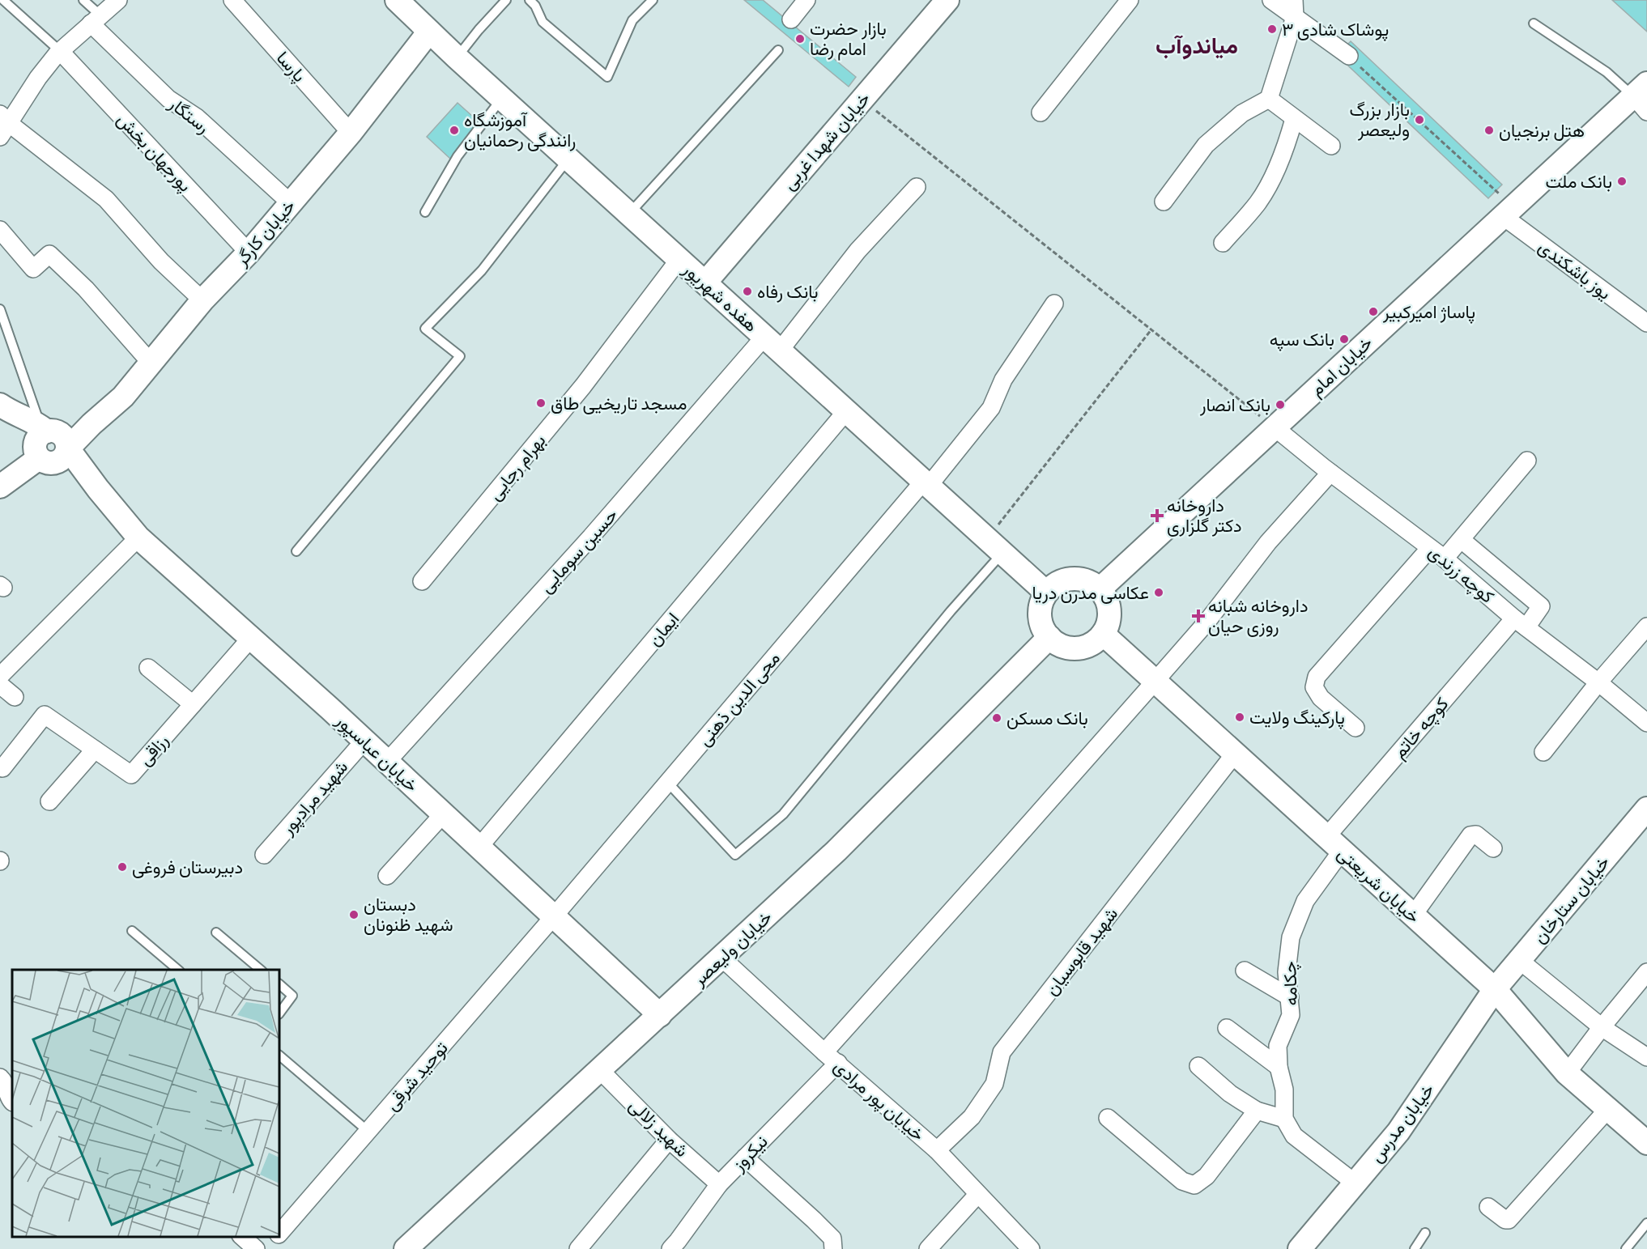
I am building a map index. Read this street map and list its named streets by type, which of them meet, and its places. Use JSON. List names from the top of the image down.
{
  "streets": {
    "main road": [
      "خیابان شهدا غربی",
      "خیابان کارگر",
      "هفده شهریور",
      "خیابان امام",
      "خیابان عباسپور",
      "خیابان شریعتی",
      "خیابان ستارخان",
      "خیابان ولیعصر",
      "خیابان مدرس"
    ],
    "street": [
      "پارسا",
      "رستگار",
      "پورجهان بخش",
      "یوز باشکندی",
      "بهرام رجایی",
      "حسین سومایی",
      "کوچه زرندی",
      "ایمان",
      "محی الدین ذهنی",
      "کوچه خاتم",
      "رزاقی",
      "شهید مرادپور",
      "شهید قابوسیان",
      "چکامه",
      "توحید شرقی",
      "خیابان پور مرادی",
      "شهید زلالی",
      "نیکروز"
    ]
  },
  "crossings": [
    ["پارسا", "خیابان کارگر"],
    ["رستگار", "خیابان کارگر"],
    ["خیابان شهدا غربی", "هفده شهریور"],
    ["پورجهان بخش", "خیابان کارگر"],
    ["خیابان کارگر", "هفده شهریور"],
    ["خیابان کارگر", "خیابان عباسپور"],
    ["یوز باشکندی", "خیابان امام"],
    ["هفده شهریور", "خیابان امام"],
    ["هفده شهریور", "بهرام رجایی"],
    ["هفده شهریور", "حسین سومایی"],
    ["هفده شهریور", "ایمان"],
    ["هفده شهریور", "محی الدین ذهنی"],
    ["هفده شهریور", "خیابان شریعتی"],
    ["هفده شهریور", "خیابان ولیعصر"],
    ["خیابان امام", "کوچه زرندی"],
    ["خیابان امام", "خیابان شریعتی"],
    ["خیابان امام", "خیابان ولیعصر"],
    ["حسین سومایی", "خیابان عباسپور"],
    ["کوچه زرندی", "کوچه خاتم"],
    ["ایمان", "خیابان عباسپور"],
    ["محی الدین ذهنی", "خیابان عباسپور"],
    ["محی الدین ذهنی", "توحید شرقی"],
    ["کوچه خاتم", "خیابان شریعتی"],
    ["کوچه خاتم", "چکامه"],
    ["رزاقی", "خیابان عباسپور"],
    ["خیابان عباسپور", "شهید مرادپور"],
    ["خیابان عباسپور", "خیابان ولیعصر"],
    ["خیابان عباسپور", "توحید شرقی"],
    ["خیابان شریعتی", "خیابان ستارخان"],
    ["خیابان شریعتی", "خیابان ولیعصر"],
    ["خیابان شریعتی", "شهید قابوسیان"],
    ["خیابان شریعتی", "چکامه"],
    ["خیابان شریعتی", "خیابان مدرس"],
    ["خیابان ستارخان", "خیابان مدرس"],
    ["خیابان ولیعصر", "خیابان پور مرادی"],
    ["خیابان ولیعصر", "شهید زلالی"],
    ["شهید قابوسیان", "خیابان پور مرادی"],
    ["خیابان پور مرادی", "نیکروز"],
    ["شهید زلالی", "نیکروز"]
  ],
  "districts": ["میاندوآب"],
  "places": {
    "other": [
      "پوشاک شادی ۳",
      "بازار حضرت امام رضا",
      "بازار بزرگ ولیعصر",
      "آموزشگاه رانندگی رحمانیان",
      "هتل برنجیان",
      "بانک ملت",
      "بانک رفاه",
      "پاساژ امیرکبیر",
      "بانک سپه",
      "مسجد تاریخیی طاق",
      "بانک انصار",
      "عکاسی مدرن دریا",
      "پارکینگ ولایت",
      "بانک مسکن",
      "دبیرستان فروغی",
      "دبستان شهید ظنونان"
    ],
    "health": ["داروخانه دکتر گلزاری", "داروخانه شبانه روزی حیان"]
  }
}
